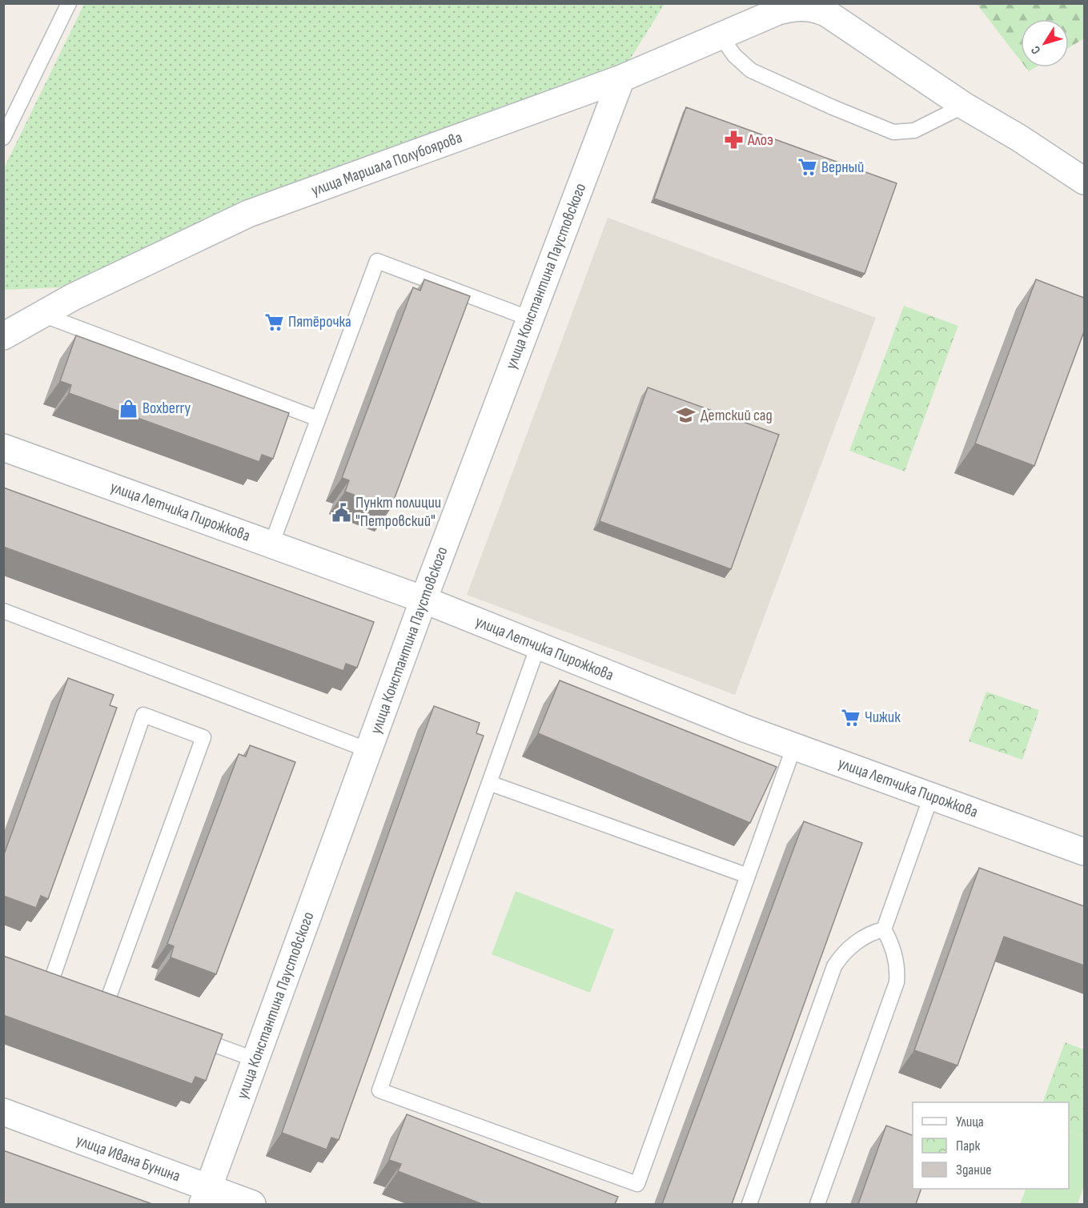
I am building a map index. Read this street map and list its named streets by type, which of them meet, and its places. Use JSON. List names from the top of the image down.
{
  "streets": {
    "street": [
      "улица Маршала Полубоярова",
      "улица Константина Паустовского",
      "улица Летчика Пирожкова",
      "улица Ивана Бунина"
    ]
  },
  "crossings": [
    ["улица Маршала Полубоярова", "улица Константина Паустовского"],
    ["улица Константина Паустовского", "улица Летчика Пирожкова"],
    ["улица Константина Паустовского", "улица Ивана Бунина"]
  ],
  "places": {
    "pharmacy": ["Алоэ"],
    "supermarket": ["Верный", "Пятёрочка", "Чижик"],
    "shop": ["Boxberry"],
    "school or university": ["Детский сад"],
    "public building": ["Пункт полиции \"Петровский\""]
  },
  "legend": ["Улица", "Парк", "Здание"],
  "north": "bottom left"
}
